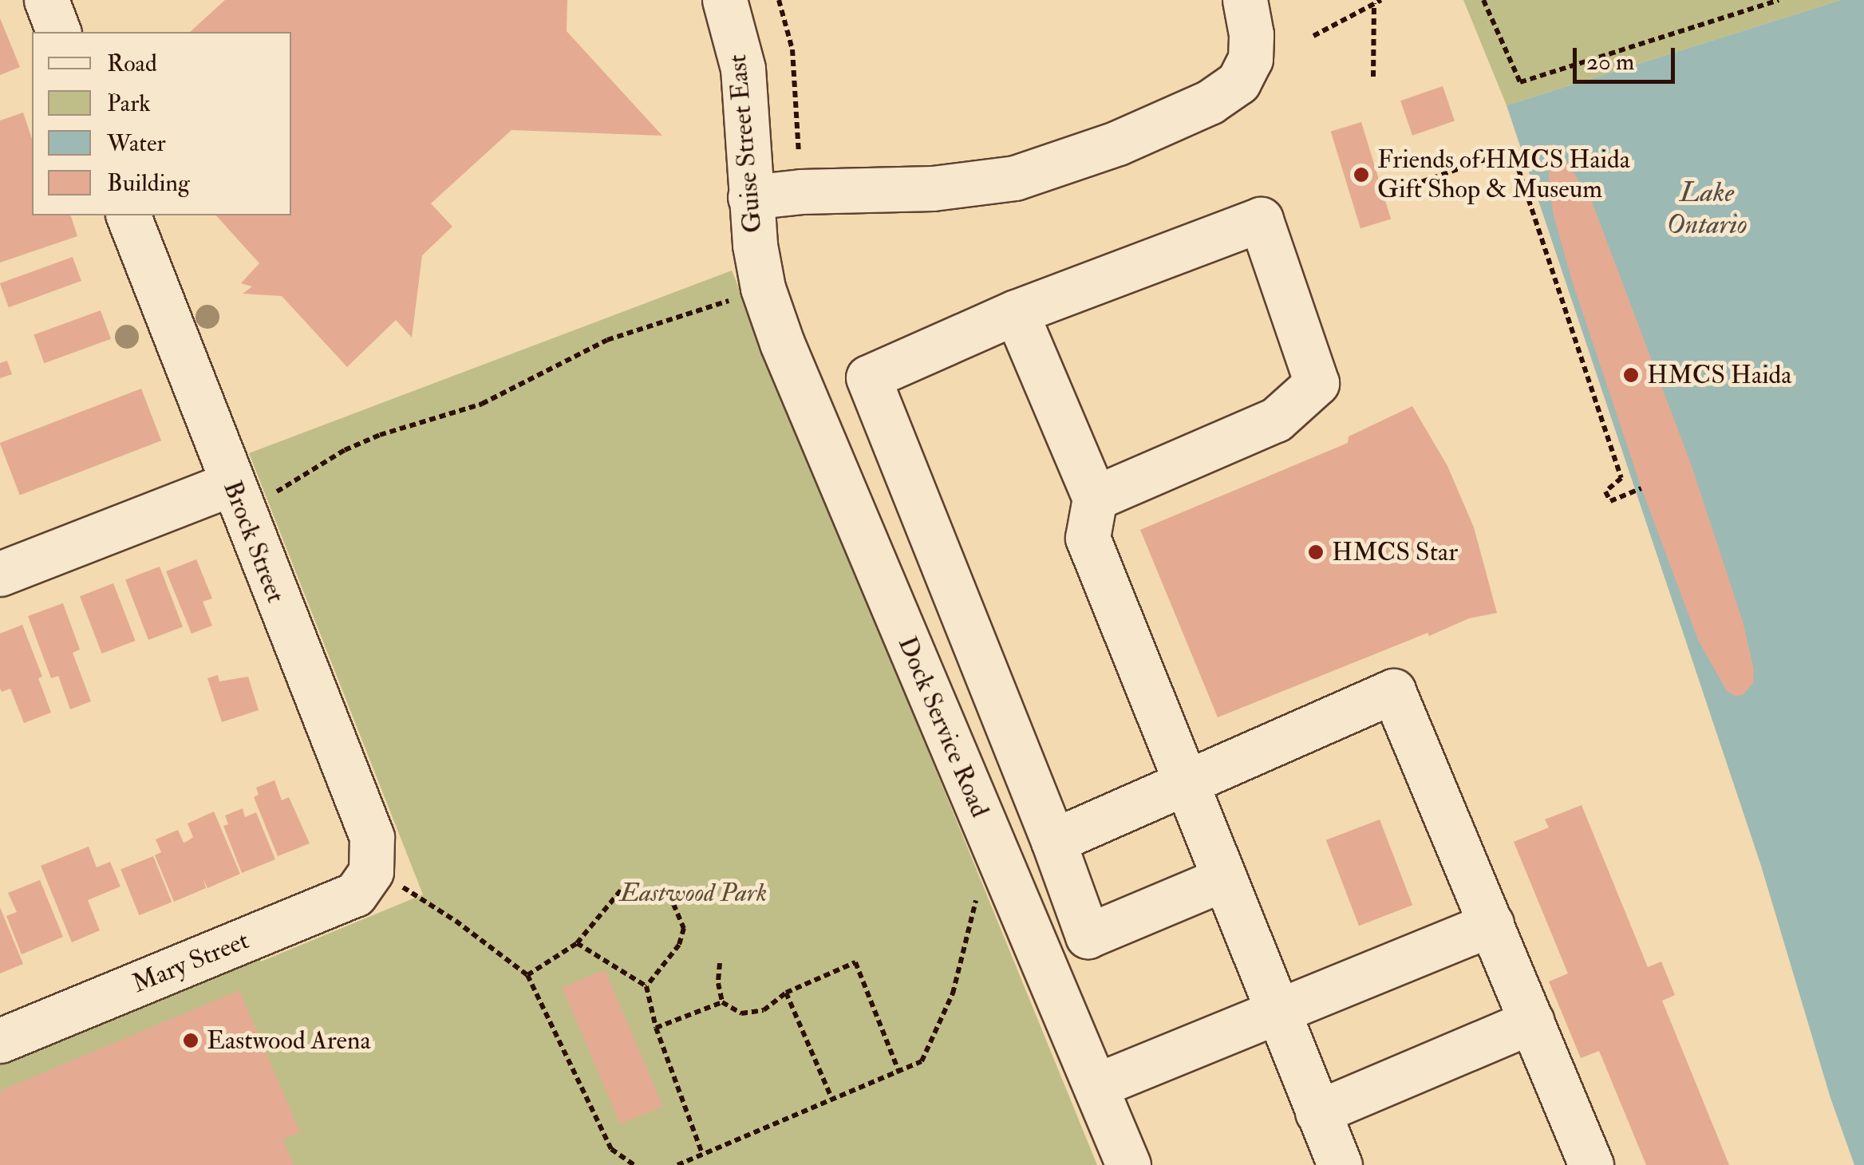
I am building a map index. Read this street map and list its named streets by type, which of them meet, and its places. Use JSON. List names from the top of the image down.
{
  "streets": {
    "street": [
      "Guise Street East",
      "Brock Street",
      "Dock Service Road",
      "Mary Street"
    ]
  },
  "crossings": [
    ["Guise Street East", "Dock Service Road"],
    ["Brock Street", "Mary Street"]
  ],
  "water": ["Lake Ontario"],
  "parks": ["Eastwood Park"],
  "places": [
    "Friends of HMCS Haida Gift Shop & Museum",
    "HMCS Haida",
    "HMCS Star",
    "Eastwood Arena"
  ],
  "legend": [
    "Road",
    "Park",
    "Water",
    "Building"
  ],
  "scale_bar": "20 m"
}
